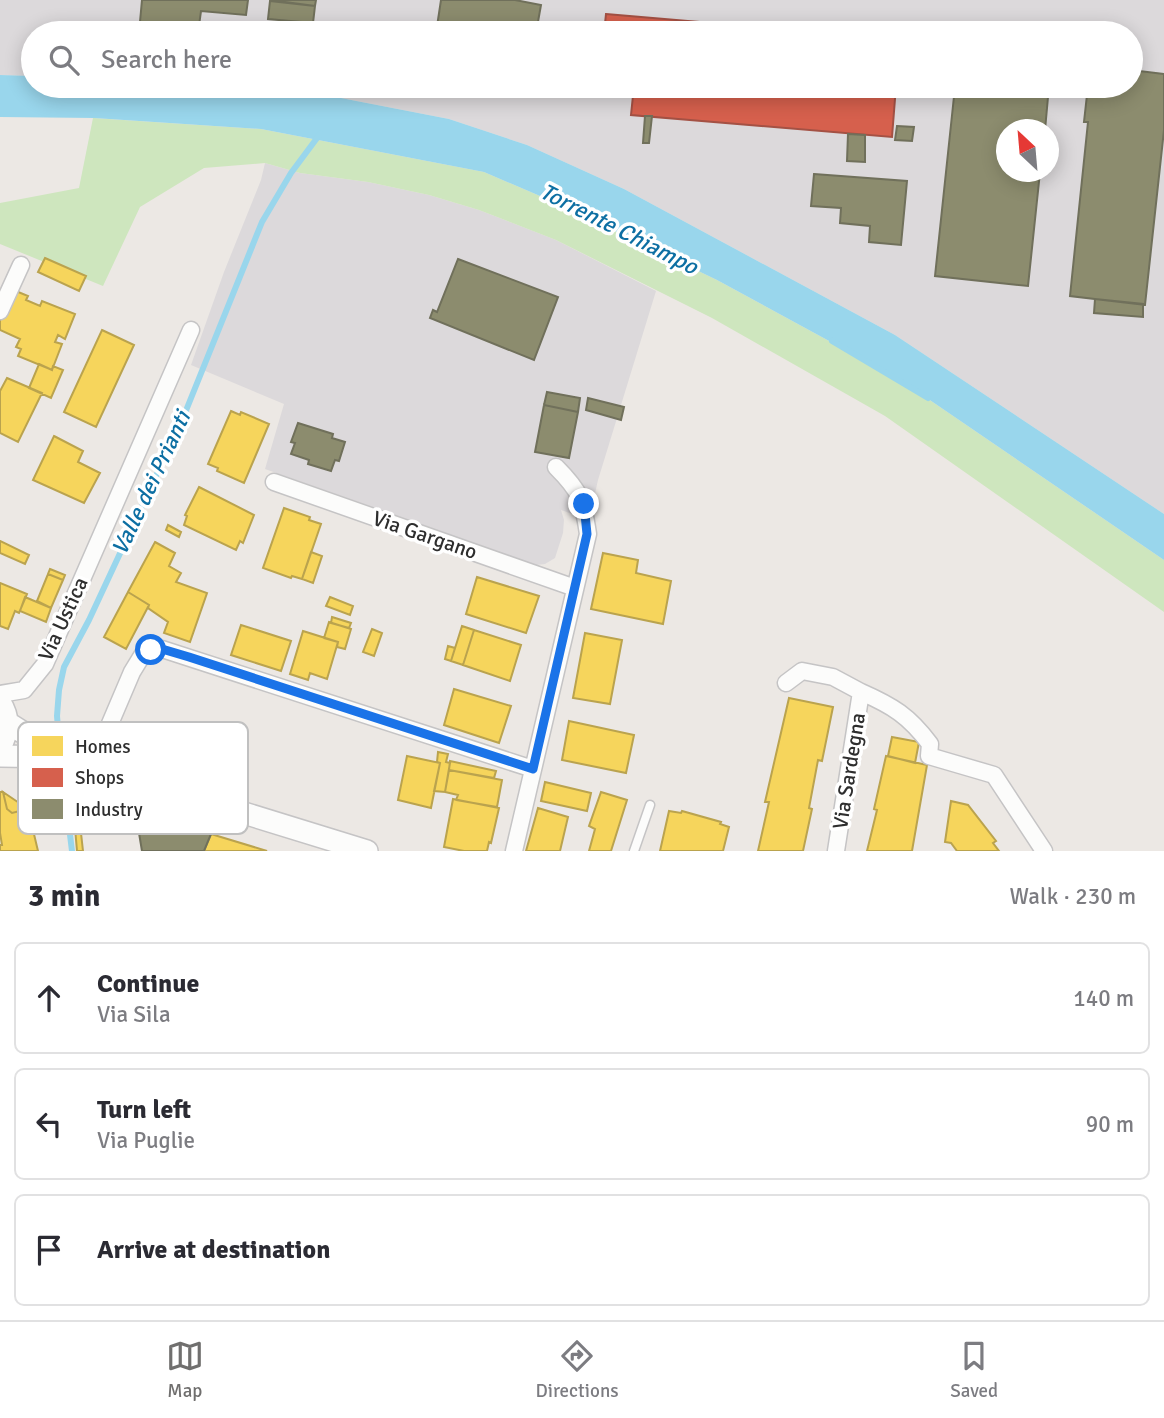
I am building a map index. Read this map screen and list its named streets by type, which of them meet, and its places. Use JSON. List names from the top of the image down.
{
  "streets": {
    "street": ["Via Gargano", "Via Ustica", "Via Sardegna"]
  },
  "water": ["Torrente Chiampo", "Valle dei Prianti"],
  "legend": ["Homes", "Shops", "Industry"],
  "north": "top left",
  "page": {
    "search": "Search here",
    "heading": ["3 min", "Walk · 230 m"],
    "list": [
      ["Continue", "Via Sila", "140 m"],
      ["Turn left", "Via Puglie", "90 m"],
      "Arrive at destination"
    ],
    "nav": ["Map", "Directions", "Saved"]
  }
}
